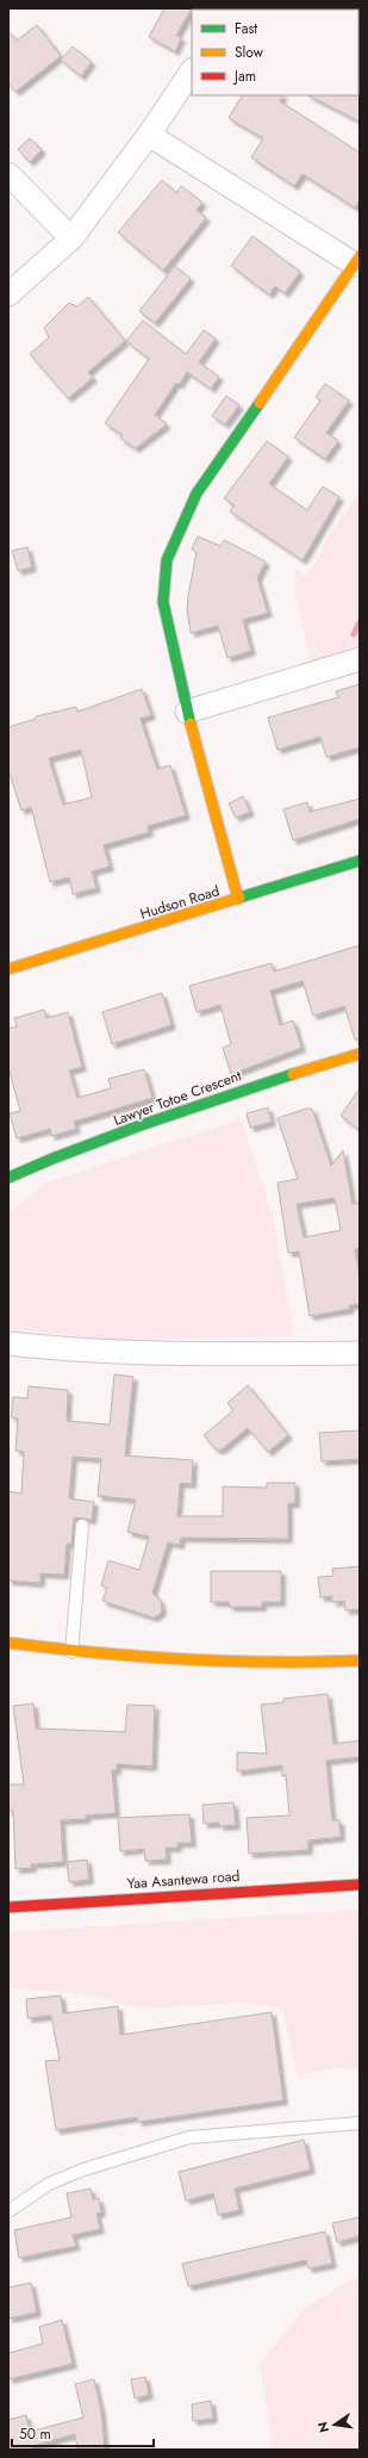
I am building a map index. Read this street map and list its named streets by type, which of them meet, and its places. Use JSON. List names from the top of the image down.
{
  "streets": {
    "street": ["Hudson Road", "Lawyer Totoe Crescent", "Yaa Asantewa road"]
  },
  "legend": ["Fast", "Slow", "Jam"],
  "scale_bar": "50 m",
  "north": "left"
}
